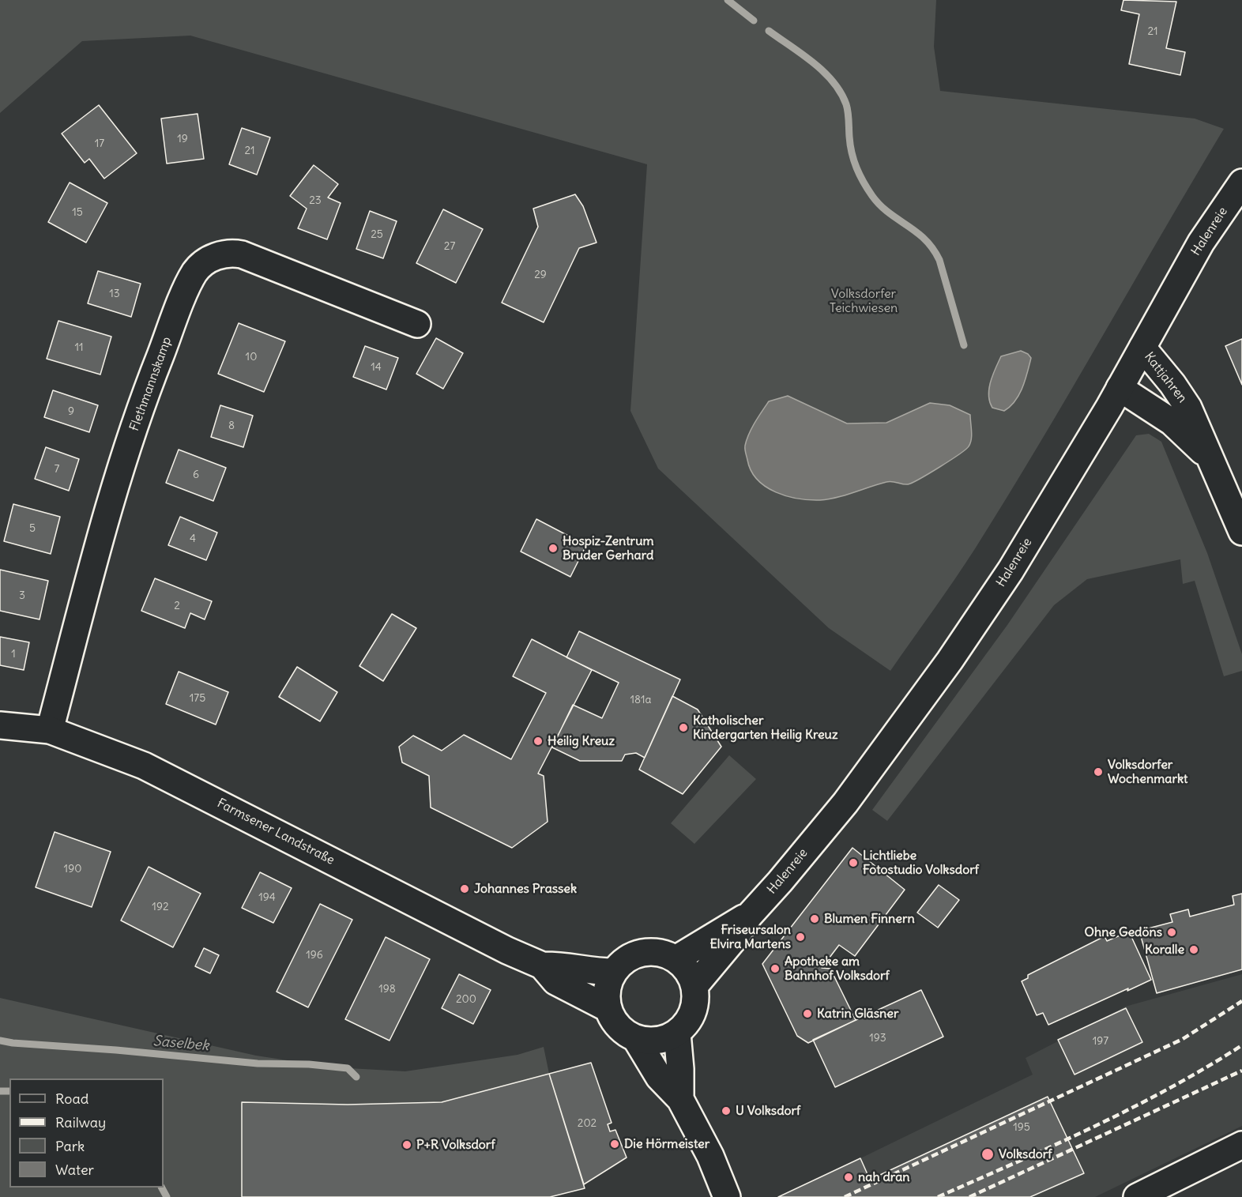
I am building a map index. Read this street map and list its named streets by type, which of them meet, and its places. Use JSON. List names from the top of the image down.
{
  "streets": {
    "main road": [
      "Halenreie",
      "Kattjahren",
      "Flethmannskamp",
      "Farmsener Landstraße"
    ]
  },
  "crossings": [
    ["Halenreie", "Kattjahren"],
    ["Halenreie", "Farmsener Landstraße"],
    ["Flethmannskamp", "Farmsener Landstraße"]
  ],
  "water": ["Saselbek"],
  "parks": ["Volksdorfer Teichwiesen"],
  "places": [
    "Hospiz-Zentrum Bruder Gerhard",
    "Katholischer Kindergarten Heilig Kreuz",
    "Heilig Kreuz",
    "Volksdorfer Wochenmarkt",
    "Lichtliebe Fotostudio Volksdorf",
    "Johannes Prassek",
    "Blumen Finnern",
    "Ohne Gedöns",
    "Friseursalon Elvira Martens",
    "Koralle",
    "Apotheke am Bahnhof Volksdorf",
    "Katrin Gläsner",
    "U Volksdorf",
    "Die Hörmeister",
    "P+R Volksdorf",
    "Volksdorf",
    "nah dran"
  ],
  "house_numbers": [
    "21",
    "19",
    "17",
    "21",
    "23",
    "15",
    "25",
    "27",
    "29",
    "13",
    "11",
    "10",
    "14",
    "9",
    "8",
    "7",
    "6",
    "5",
    "4",
    "3",
    "2",
    "1",
    "175",
    "181a",
    "190",
    "194",
    "192",
    "196",
    "198",
    "200",
    "193",
    "197",
    "202",
    "195"
  ],
  "legend": [
    "Road",
    "Railway",
    "Park",
    "Water"
  ]
}
